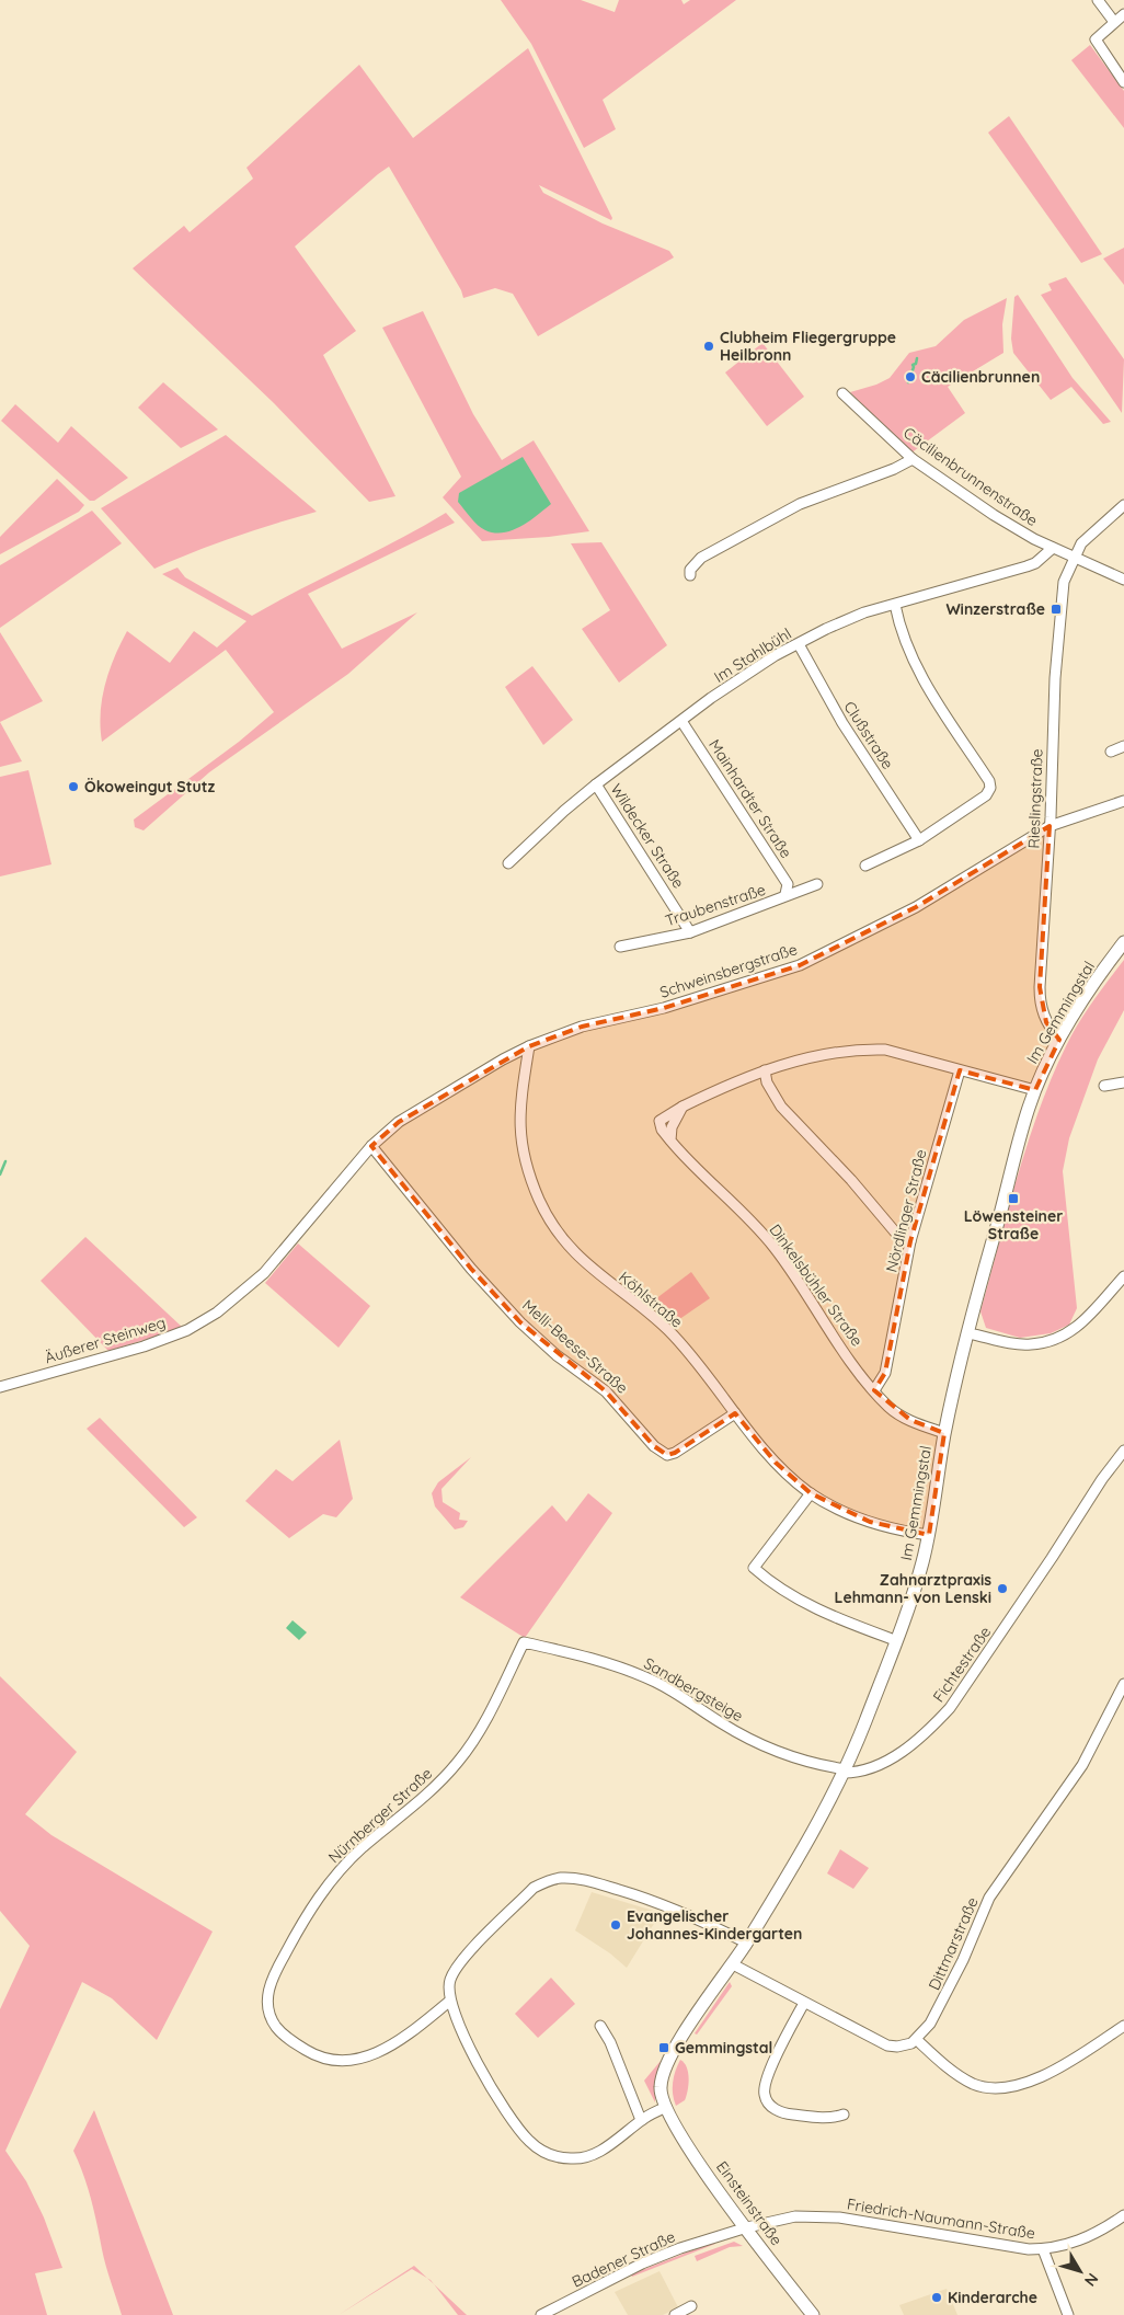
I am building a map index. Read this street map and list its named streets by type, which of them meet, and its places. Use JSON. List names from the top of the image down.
{
  "streets": {
    "street": [
      "Cäcilienbrunnenstraße",
      "Im Stahlbühl",
      "Clußstraße",
      "Mainhardter Straße",
      "Rieslingstraße",
      "Wildecker Straße",
      "Traubenstraße",
      "Schweinsbergstraße",
      "Im Gemmingstal",
      "Nördlinger Straße",
      "Dinkelsbühler Straße",
      "Köhlstraße",
      "Äußerer Steinweg",
      "Melli-Beese-Straße",
      "Fichtestraße",
      "Sandbergsteige",
      "Nürnberger Straße",
      "Dittmarstraße",
      "Einsteinstraße",
      "Friedrich-Naumann-Straße",
      "Badener Straße"
    ]
  },
  "crossings": [
    ["Cäcilienbrunnenstraße", "Im Stahlbühl"],
    ["Cäcilienbrunnenstraße", "Rieslingstraße"],
    ["Im Stahlbühl", "Clußstraße"],
    ["Im Stahlbühl", "Mainhardter Straße"],
    ["Im Stahlbühl", "Wildecker Straße"],
    ["Mainhardter Straße", "Traubenstraße"],
    ["Rieslingstraße", "Schweinsbergstraße"],
    ["Rieslingstraße", "Im Gemmingstal"],
    ["Wildecker Straße", "Traubenstraße"],
    ["Schweinsbergstraße", "Köhlstraße"],
    ["Schweinsbergstraße", "Äußerer Steinweg"],
    ["Schweinsbergstraße", "Melli-Beese-Straße"],
    ["Im Gemmingstal", "Dinkelsbühler Straße"],
    ["Im Gemmingstal", "Köhlstraße"],
    ["Im Gemmingstal", "Fichtestraße"],
    ["Im Gemmingstal", "Sandbergsteige"],
    ["Im Gemmingstal", "Einsteinstraße"],
    ["Nördlinger Straße", "Dinkelsbühler Straße"],
    ["Köhlstraße", "Melli-Beese-Straße"],
    ["Äußerer Steinweg", "Melli-Beese-Straße"],
    ["Fichtestraße", "Sandbergsteige"],
    ["Sandbergsteige", "Nürnberger Straße"],
    ["Einsteinstraße", "Friedrich-Naumann-Straße"],
    ["Einsteinstraße", "Badener Straße"],
    ["Friedrich-Naumann-Straße", "Badener Straße"]
  ],
  "places": {
    "other": [
      "Clubheim Fliegergruppe Heilbronn",
      "Cäcilienbrunnen",
      "Ökoweingut Stutz",
      "Zahnarztpraxis Lehmann- von Lenski",
      "Evangelischer Johannes-Kindergarten",
      "Kinderarche"
    ],
    "transit": ["Winzerstraße", "Löwensteiner Straße", "Gemmingstal"]
  },
  "north": "bottom right"
}
